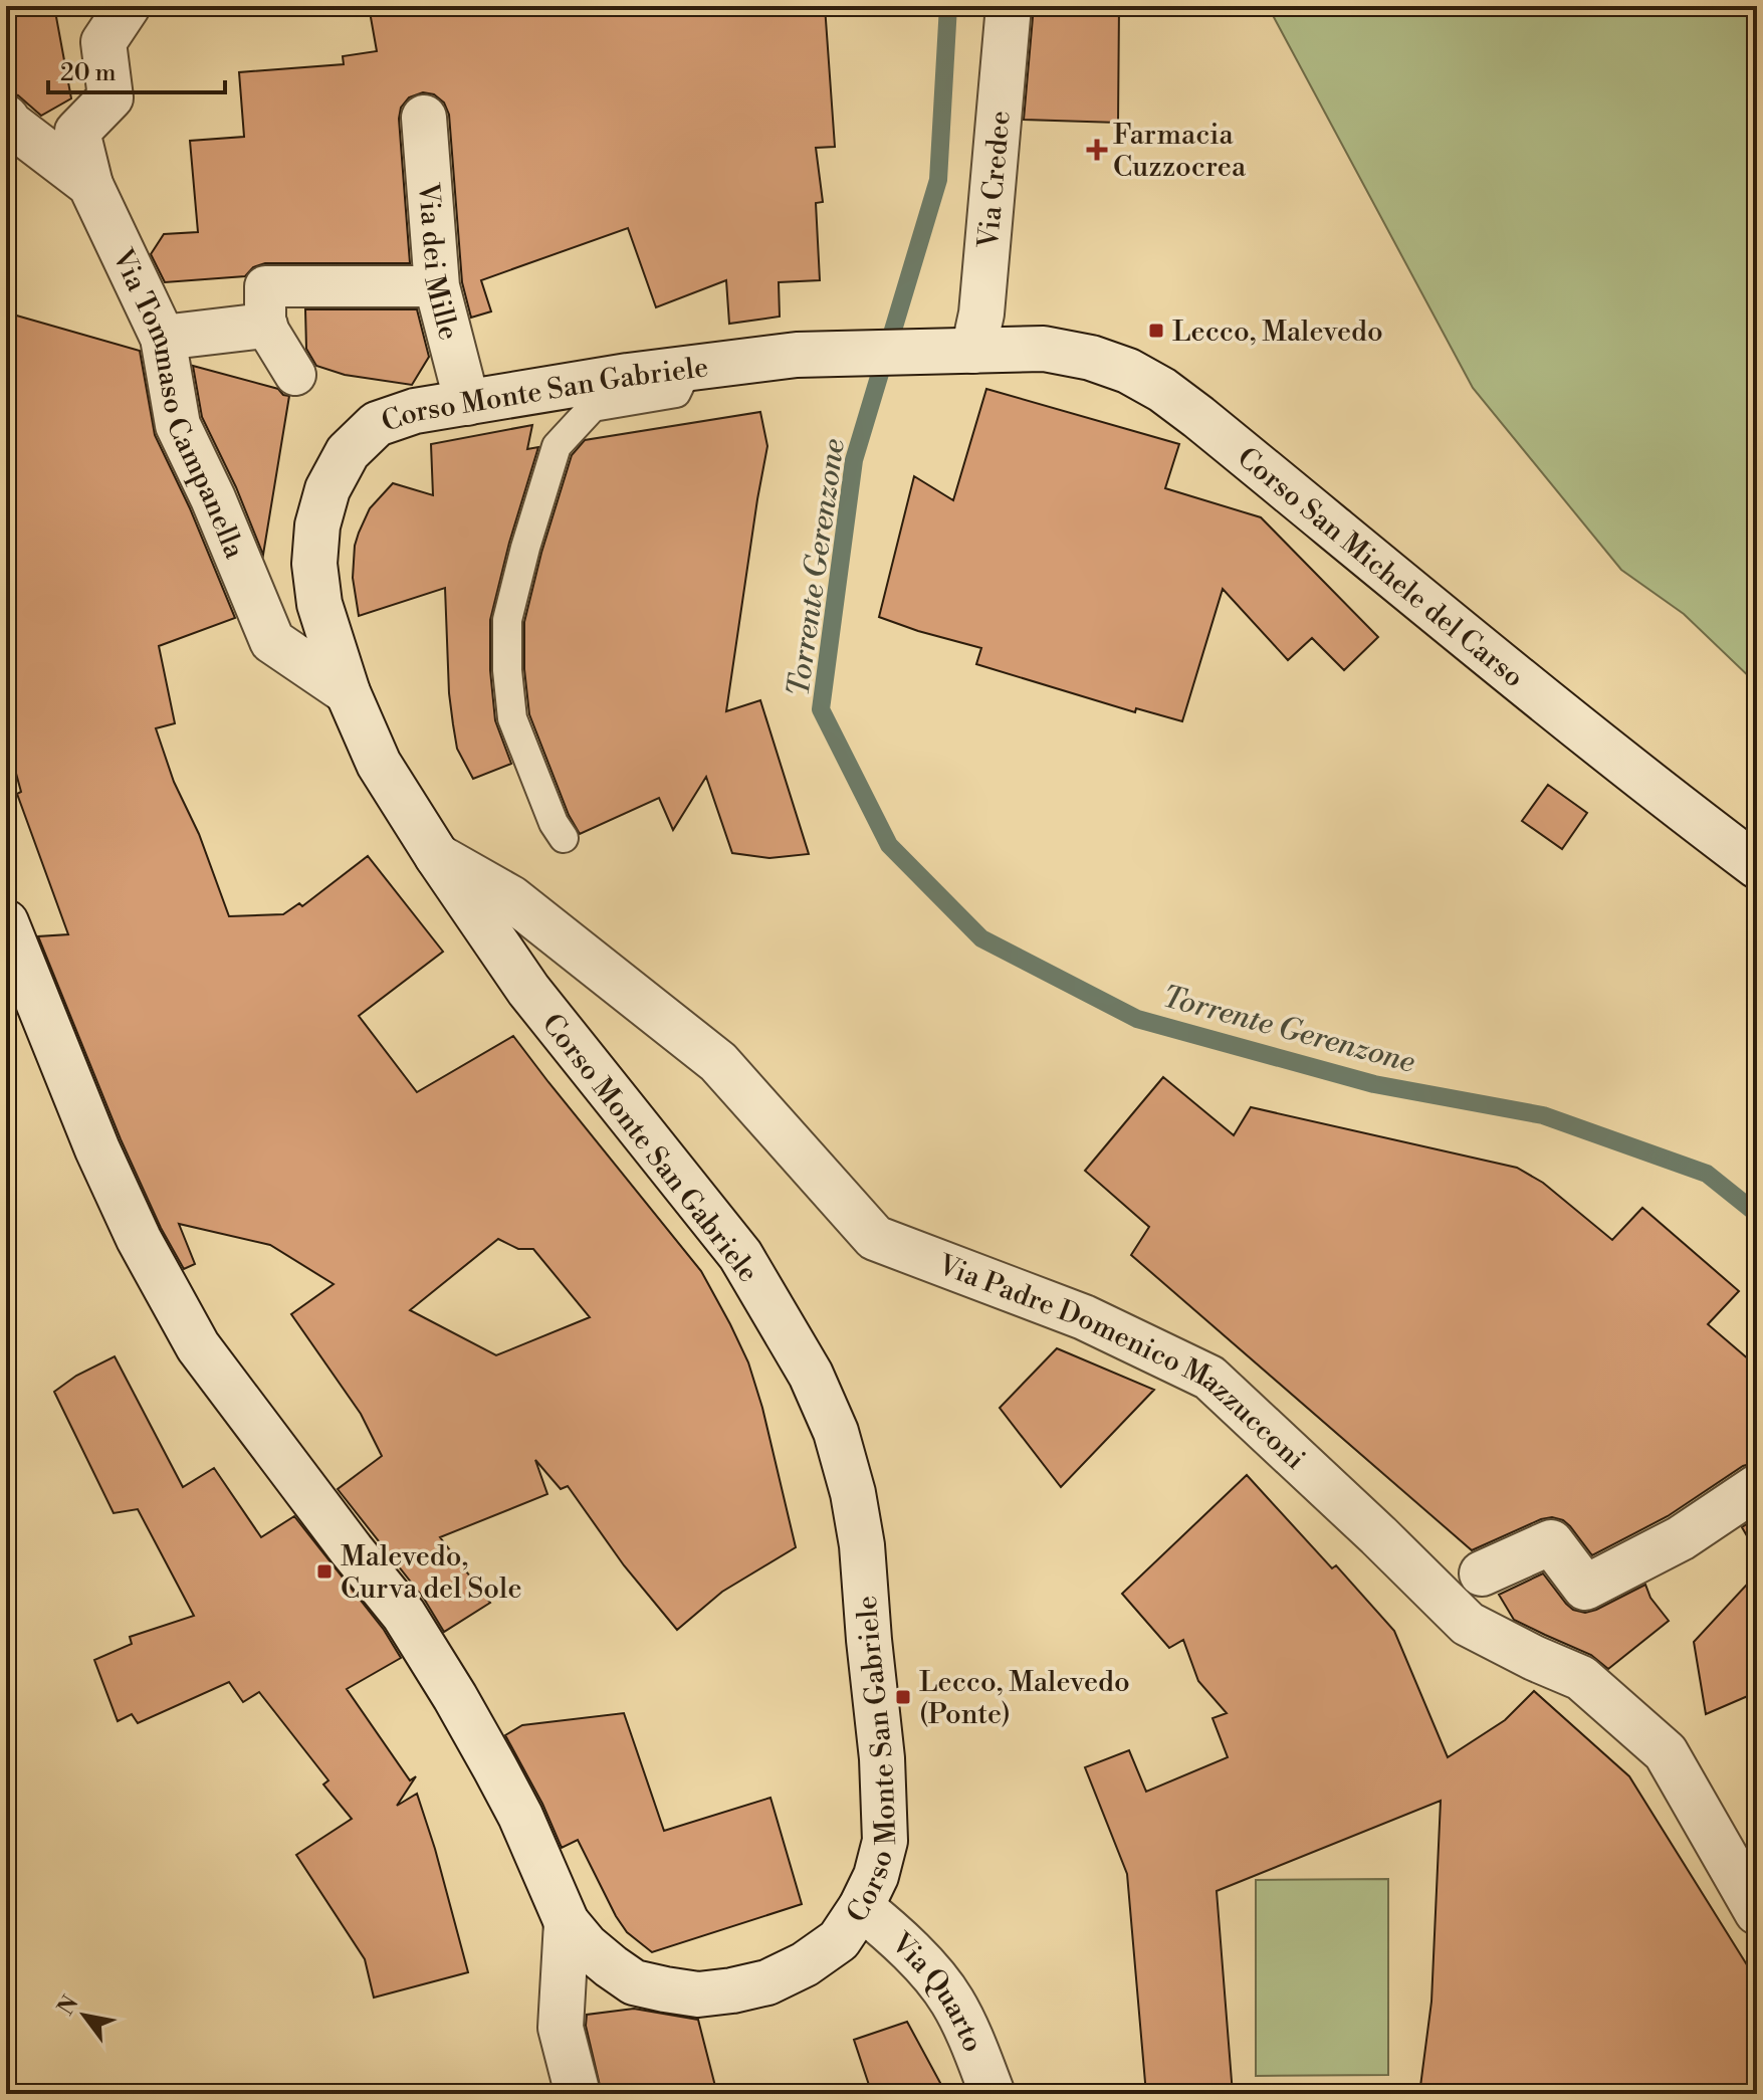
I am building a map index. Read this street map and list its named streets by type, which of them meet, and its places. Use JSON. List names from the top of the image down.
{
  "streets": {
    "main road": [
      "Via Credee",
      "Via dei Mille",
      "Corso Monte San Gabriele",
      "Via Tommaso Campanella",
      "Corso San Michele del Carso",
      "Via Padre Domenico Mazzucconi",
      "Via Quarto"
    ]
  },
  "crossings": [
    ["Via Credee", "Corso San Michele del Carso"],
    ["Via dei Mille", "Corso Monte San Gabriele"],
    ["Corso Monte San Gabriele", "Via Tommaso Campanella"],
    ["Corso Monte San Gabriele", "Corso San Michele del Carso"],
    ["Corso Monte San Gabriele", "Via Padre Domenico Mazzucconi"],
    ["Corso Monte San Gabriele", "Via Quarto"]
  ],
  "water": ["Torrente Gerenzone"],
  "places": {
    "health": ["Farmacia Cuzzocrea"],
    "transit": ["Lecco, Malevedo", "Malevedo, Curva del Sole", "Lecco, Malevedo (Ponte)"]
  },
  "scale_bar": "20 m",
  "north": "top left"
}
